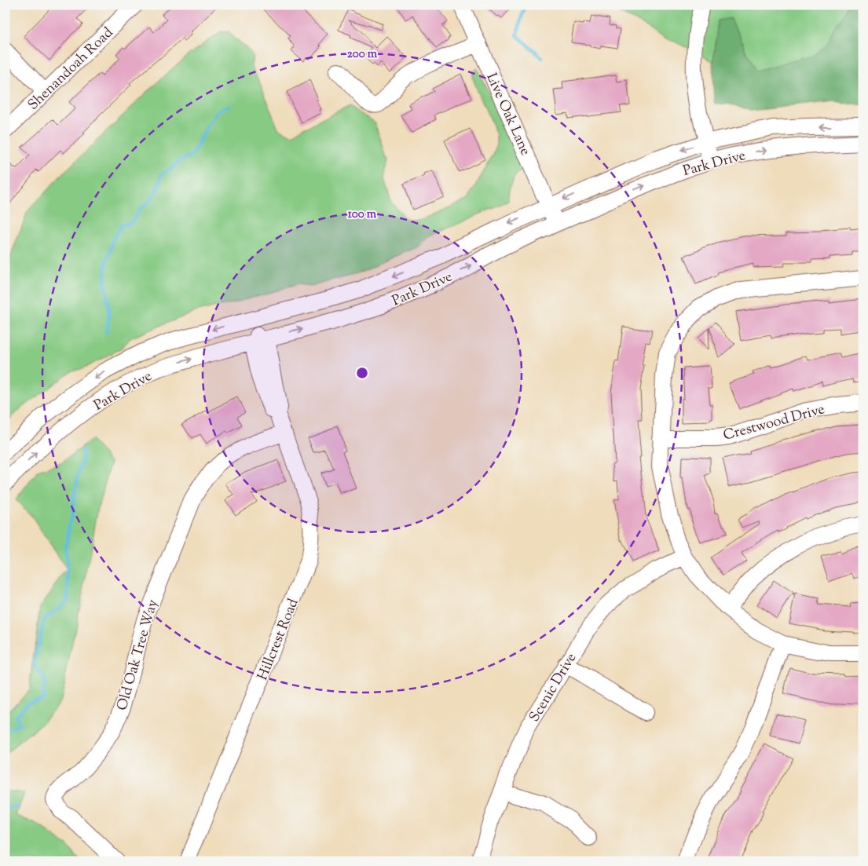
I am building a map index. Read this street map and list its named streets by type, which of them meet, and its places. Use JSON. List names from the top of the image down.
{
  "streets": {
    "street": [
      "Shenandoah Road",
      "Live Oak Lane",
      "Park Drive",
      "Crestwood Drive",
      "Hillcrest Road",
      "Old Oak Tree Way",
      "Scenic Drive"
    ]
  },
  "crossings": [
    ["Live Oak Lane", "Park Drive"],
    ["Park Drive", "Hillcrest Road"],
    ["Hillcrest Road", "Old Oak Tree Way"]
  ],
  "rings": ["200 m", "100 m"]
}
